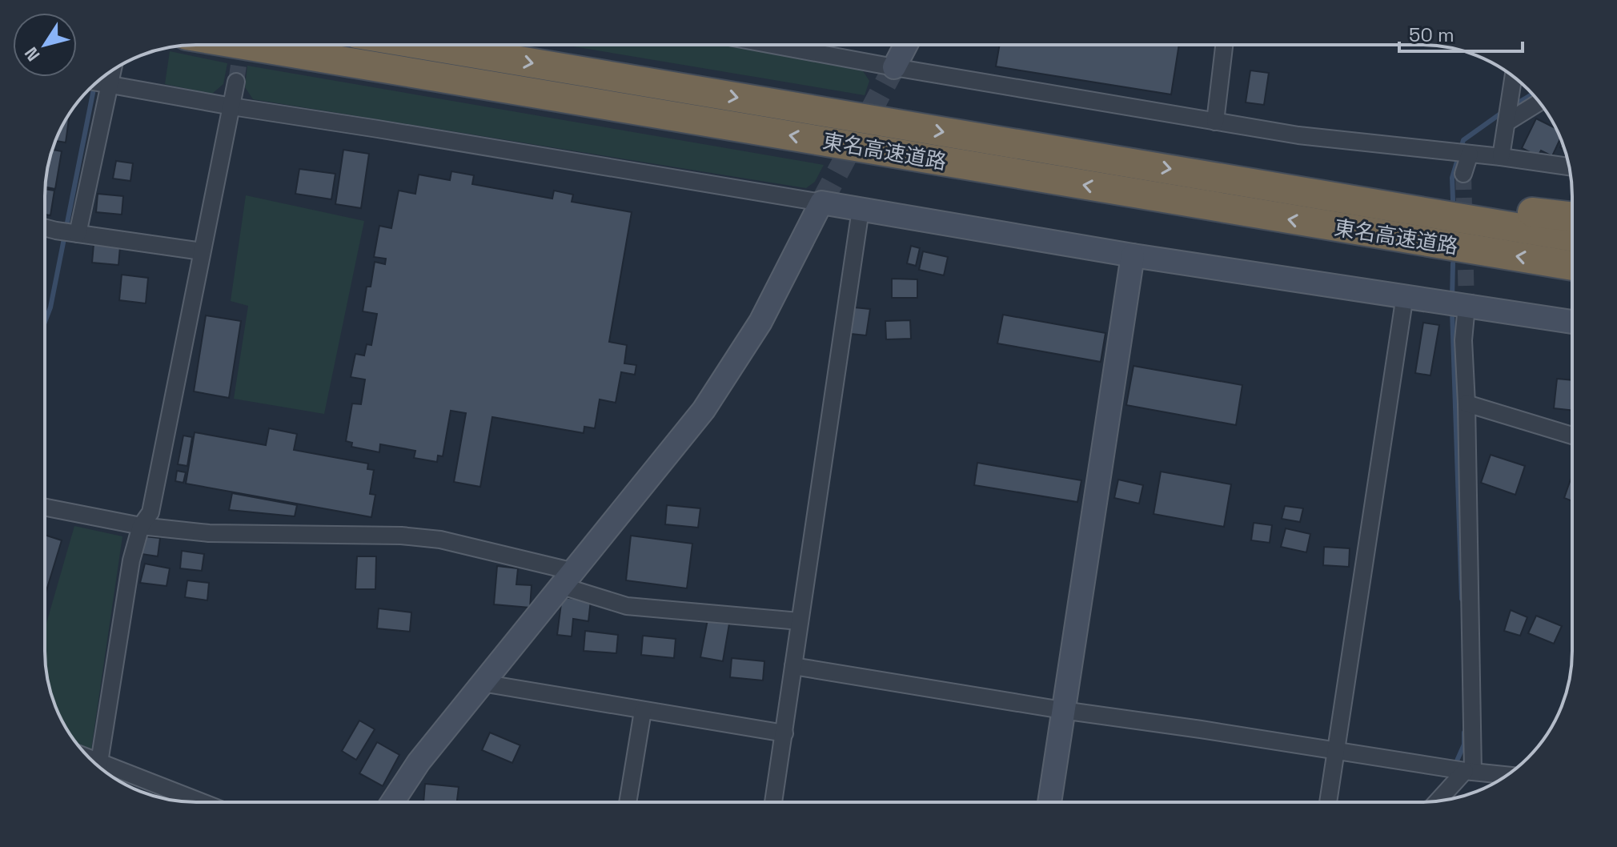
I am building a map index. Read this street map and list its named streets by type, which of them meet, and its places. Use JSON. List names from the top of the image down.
{
  "streets": {
    "highway": ["東名高速道路"]
  },
  "scale_bar": "50 m",
  "north": "bottom left"
}
